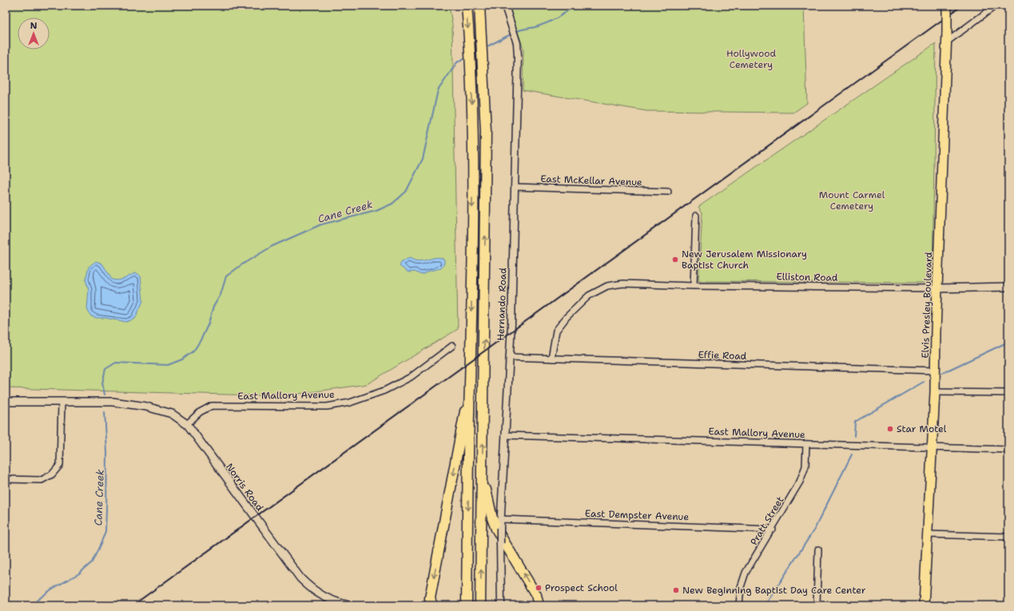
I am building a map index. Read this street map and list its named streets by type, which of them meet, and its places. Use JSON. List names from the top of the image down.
{
  "streets": {
    "main road": ["Elliston Road", "Elvis Presley Boulevard", "Norris Road"],
    "street": [
      "East McKellar Avenue",
      "Hernando Road",
      "Effie Road",
      "East Mallory Avenue",
      "East Dempster Avenue",
      "Pratt Street"
    ]
  },
  "crossings": [
    ["East McKellar Avenue", "Hernando Road"],
    ["Elliston Road", "Elvis Presley Boulevard"],
    ["Elliston Road", "Effie Road"],
    ["Hernando Road", "Effie Road"],
    ["Hernando Road", "East Mallory Avenue"],
    ["Hernando Road", "East Dempster Avenue"],
    ["Elvis Presley Boulevard", "Effie Road"],
    ["Elvis Presley Boulevard", "East Mallory Avenue"],
    ["East Mallory Avenue", "Norris Road"],
    ["East Mallory Avenue", "Pratt Street"],
    ["East Dempster Avenue", "Pratt Street"]
  ],
  "water": ["Cane Creek"],
  "parks": ["Hollywood Cemetery", "Mount Carmel Cemetery"],
  "places": [
    "New Jerusalem Missionary Baptist Church",
    "Star Motel",
    "Prospect School",
    "New Beginning Baptist Day Care Center"
  ],
  "north": "top"
}
